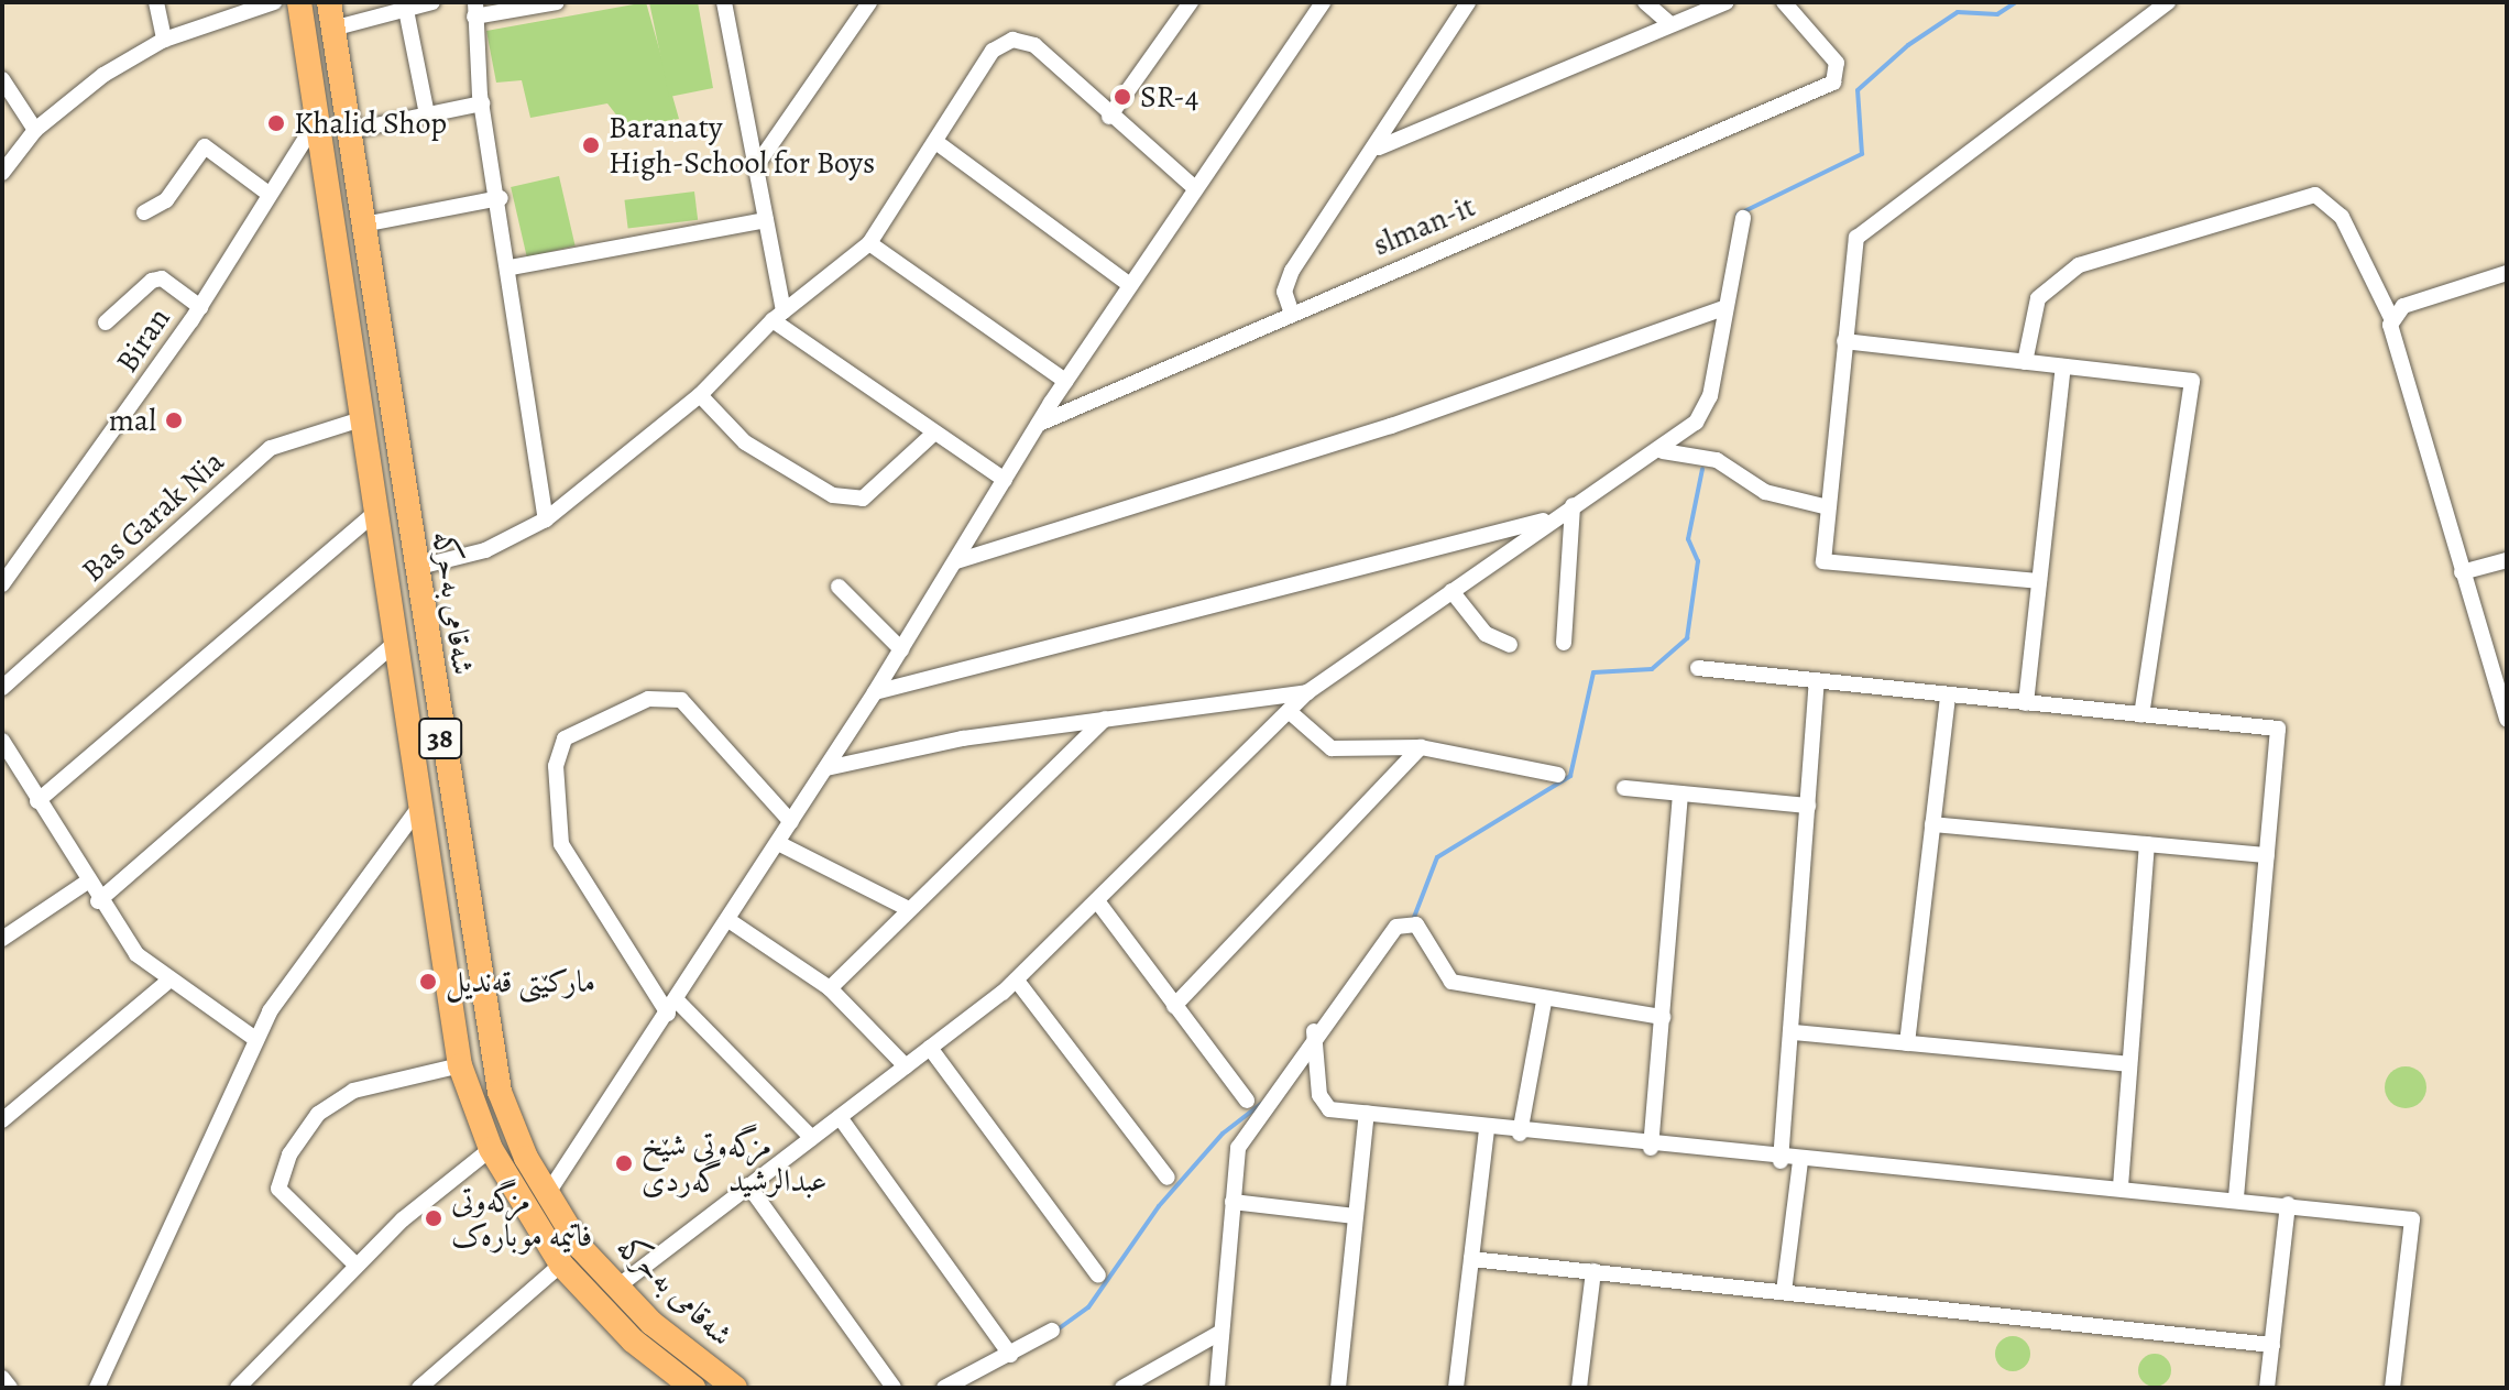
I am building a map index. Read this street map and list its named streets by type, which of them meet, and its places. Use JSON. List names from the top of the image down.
{
  "streets": {
    "main road": ["شەقامی بەحرکە", "38"],
    "street": ["slman-it", "Biran", "Bas Garak Nia"]
  },
  "crossings": [
    ["Biran", "شەقامی بەحرکە"],
    ["Bas Garak Nia", "شەقامی بەحرکە"]
  ],
  "places": [
    "SR-4",
    "Khalid Shop",
    "Baranaty High-School for Boys",
    "mal",
    "مارکێتی قەندیل",
    "مزگەوتی شێخ عبدالرشید گەردی",
    "مزگەوتی فاتیمە موبارەک"
  ]
}
